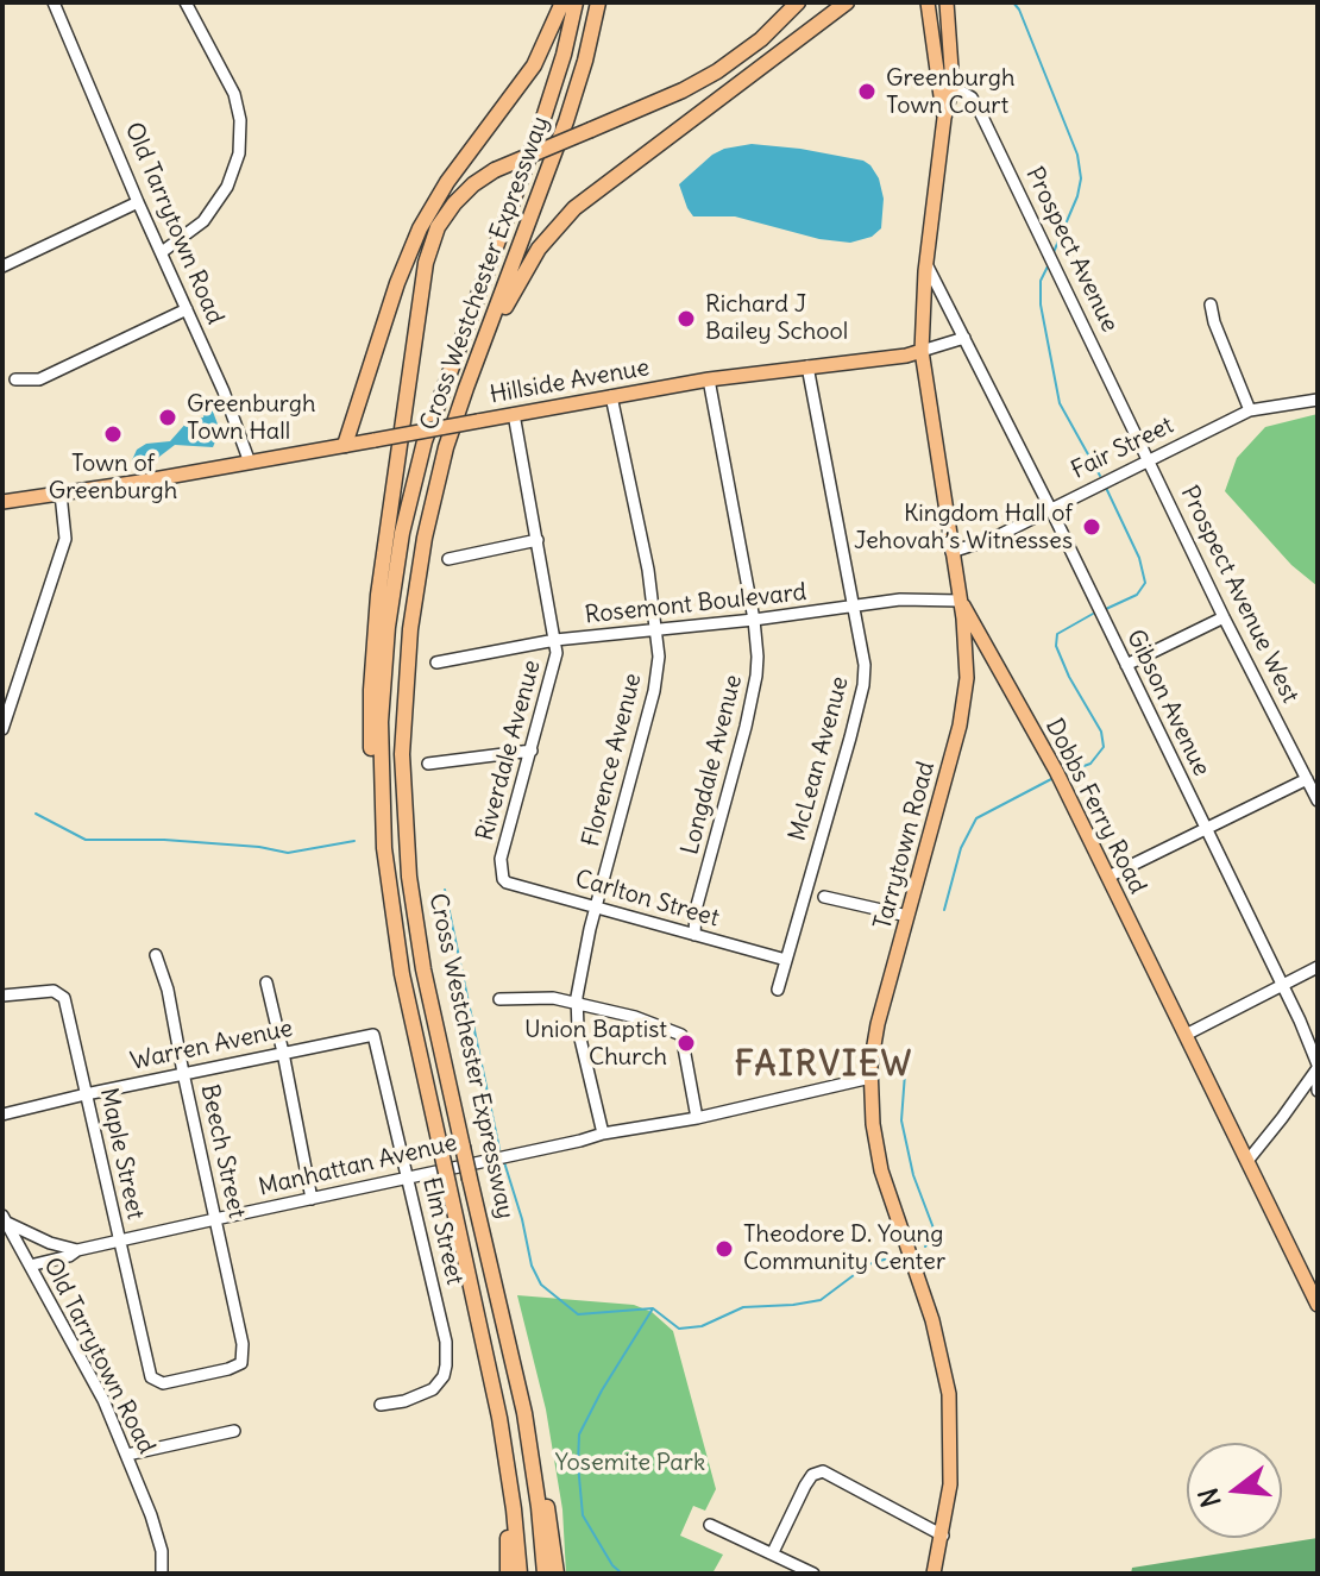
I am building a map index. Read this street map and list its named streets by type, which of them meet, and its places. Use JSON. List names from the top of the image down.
{
  "streets": {
    "highway": ["Cross Westchester Expressway"],
    "main road": ["Hillside Avenue", "Dobbs Ferry Road", "Tarrytown Road"],
    "street": [
      "Old Tarrytown Road",
      "Prospect Avenue",
      "Fair Street",
      "Prospect Avenue West",
      "Rosemont Boulevard",
      "Gibson Avenue",
      "Riverdale Avenue",
      "McLean Avenue",
      "Florence Avenue",
      "Longdale Avenue",
      "Carlton Street",
      "Warren Avenue",
      "Beech Street",
      "Maple Street",
      "Manhattan Avenue",
      "Elm Street"
    ]
  },
  "crossings": [
    ["Old Tarrytown Road", "Hillside Avenue"],
    ["Old Tarrytown Road", "Manhattan Avenue"],
    ["Prospect Avenue", "Fair Street"],
    ["Prospect Avenue", "Prospect Avenue West"],
    ["Prospect Avenue", "Tarrytown Road"],
    ["Hillside Avenue", "Riverdale Avenue"],
    ["Hillside Avenue", "McLean Avenue"],
    ["Hillside Avenue", "Florence Avenue"],
    ["Hillside Avenue", "Longdale Avenue"],
    ["Hillside Avenue", "Tarrytown Road"],
    ["Fair Street", "Prospect Avenue West"],
    ["Fair Street", "Gibson Avenue"],
    ["Fair Street", "Tarrytown Road"],
    ["Rosemont Boulevard", "Riverdale Avenue"],
    ["Rosemont Boulevard", "McLean Avenue"],
    ["Rosemont Boulevard", "Florence Avenue"],
    ["Rosemont Boulevard", "Longdale Avenue"],
    ["Rosemont Boulevard", "Dobbs Ferry Road"],
    ["Rosemont Boulevard", "Tarrytown Road"],
    ["Gibson Avenue", "Tarrytown Road"],
    ["Riverdale Avenue", "Carlton Street"],
    ["McLean Avenue", "Carlton Street"],
    ["Florence Avenue", "Carlton Street"],
    ["Florence Avenue", "Manhattan Avenue"],
    ["Longdale Avenue", "Carlton Street"],
    ["Dobbs Ferry Road", "Tarrytown Road"],
    ["Tarrytown Road", "Manhattan Avenue"],
    ["Warren Avenue", "Beech Street"],
    ["Warren Avenue", "Maple Street"],
    ["Warren Avenue", "Elm Street"],
    ["Beech Street", "Maple Street"],
    ["Beech Street", "Manhattan Avenue"],
    ["Maple Street", "Manhattan Avenue"],
    ["Manhattan Avenue", "Elm Street"]
  ],
  "districts": ["FAIRVIEW"],
  "parks": ["Yosemite Park"],
  "places": [
    "Greenburgh Town Court",
    "Richard J Bailey School",
    "Greenburgh Town Hall",
    "Town of Greenburgh",
    "Kingdom Hall of Jehovah’s Witnesses",
    "Union Baptist Church",
    "Theodore D. Young Community Center"
  ],
  "north": "left"
}
